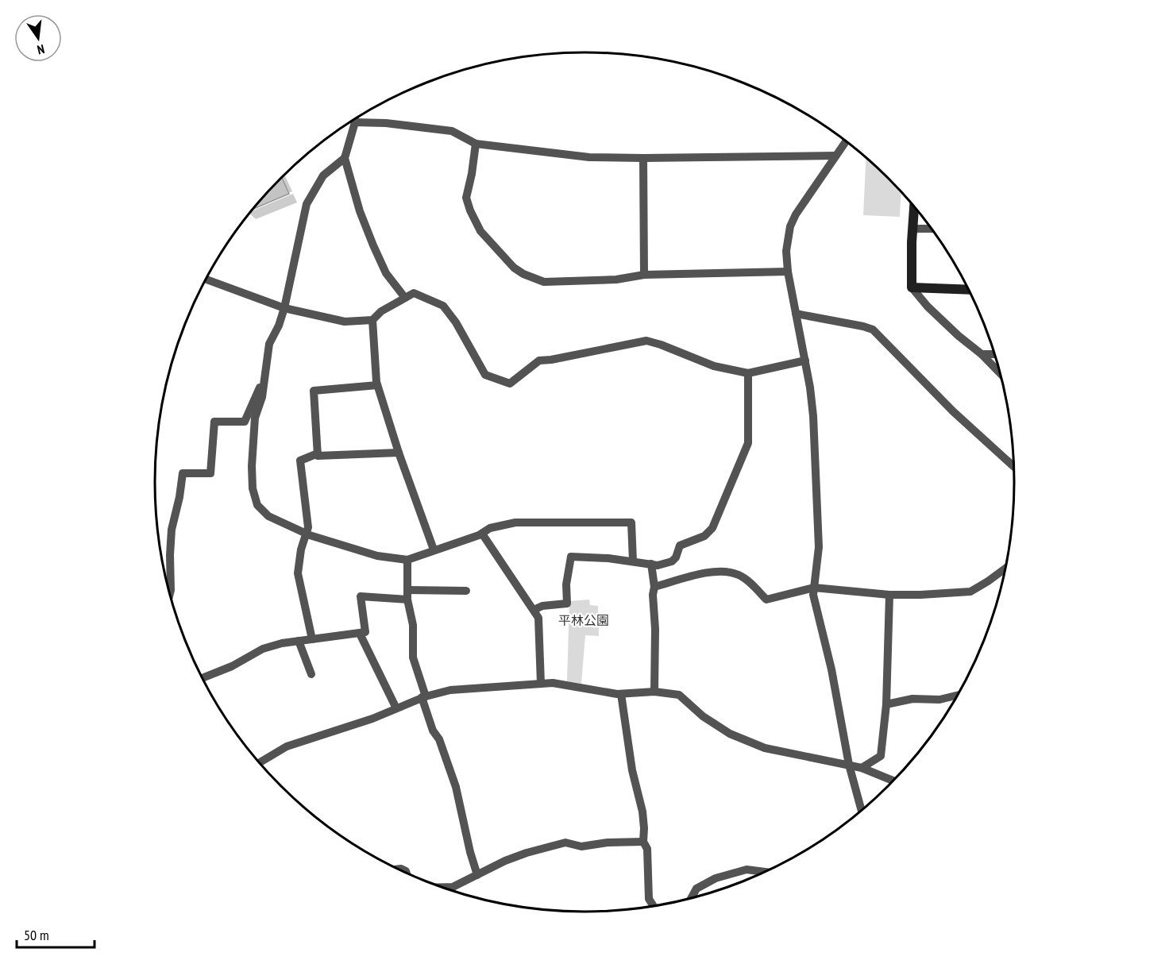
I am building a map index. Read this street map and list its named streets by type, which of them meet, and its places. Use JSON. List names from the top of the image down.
{
  "parks": ["平林公園"],
  "scale_bar": "50 m",
  "north": "bottom"
}
